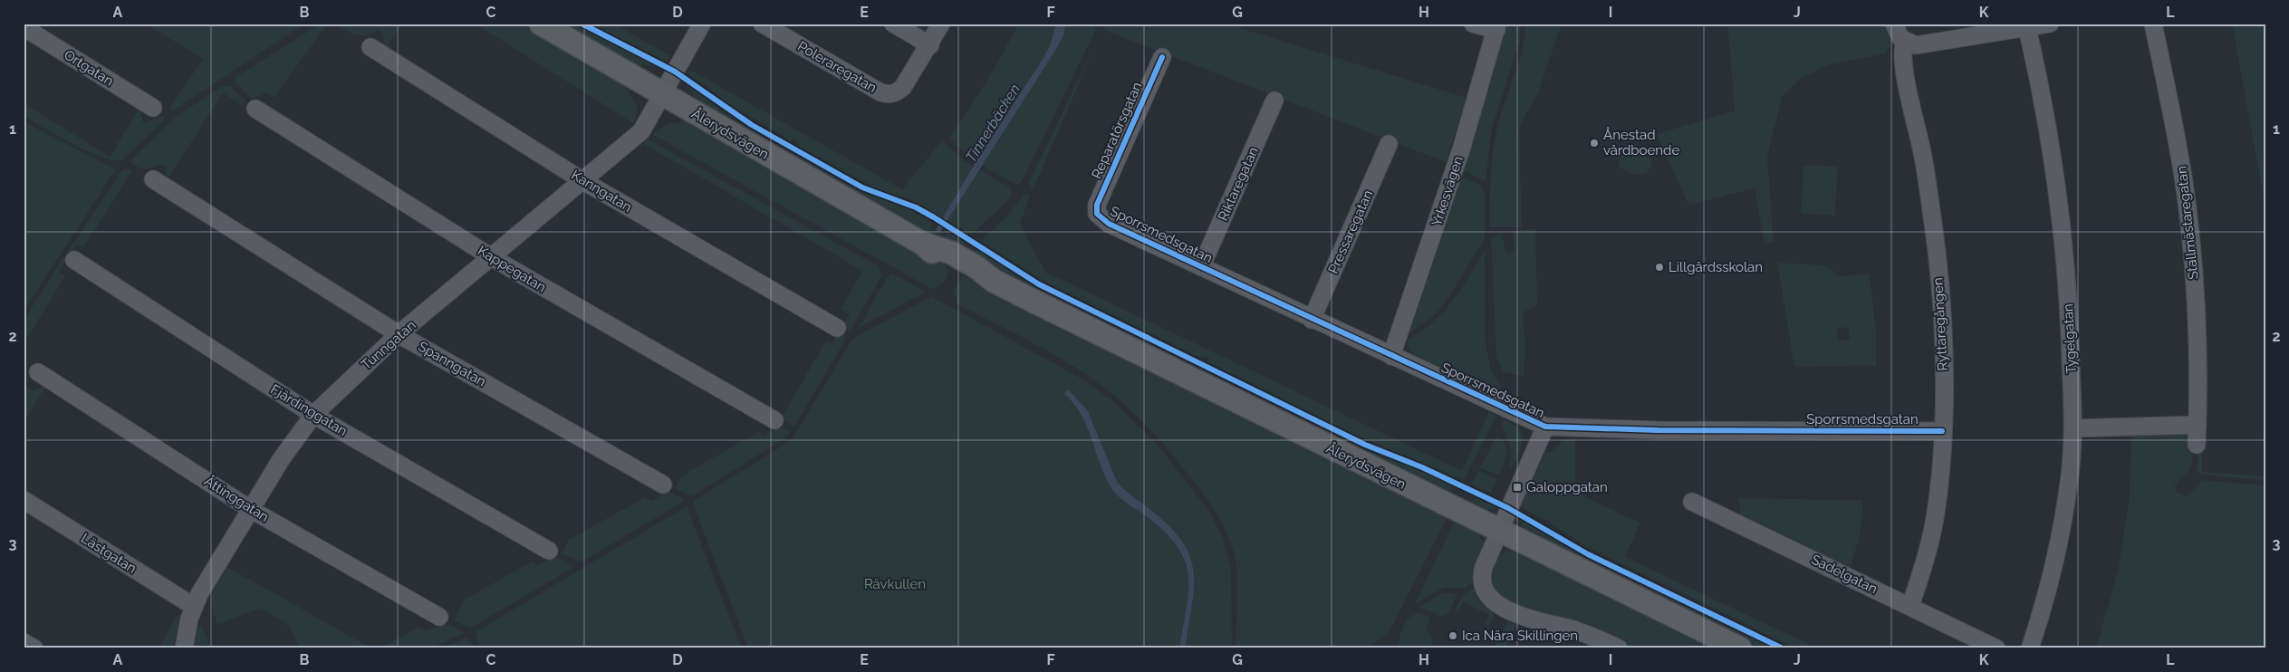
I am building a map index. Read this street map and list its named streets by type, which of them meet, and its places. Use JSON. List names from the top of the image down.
{
  "streets": {
    "main road": ["Ålerydsvägen"],
    "street": [
      "Poleraregatan",
      "Ortgatan",
      "Reparatörsgatan",
      "Riktaregatan",
      "Kanngatan",
      "Yrkesvägen",
      "Stallmästaregatan",
      "Pressaregatan",
      "Sporrsmedsgatan",
      "Kappegatan",
      "Ryttaregången",
      "Tygelgatan",
      "Tunngatan",
      "Spanngatan",
      "Fjärdinggatan",
      "Åttinggatan",
      "Lästgatan",
      "Sadelgatan"
    ]
  },
  "crossings": [
    ["Reparatörsgatan", "Sporrsmedsgatan"],
    ["Ålerydsvägen", "Tunngatan"],
    ["Riktaregatan", "Sporrsmedsgatan"],
    ["Kanngatan", "Tunngatan"],
    ["Yrkesvägen", "Sporrsmedsgatan"],
    ["Pressaregatan", "Sporrsmedsgatan"],
    ["Sporrsmedsgatan", "Ryttaregången"],
    ["Kappegatan", "Tunngatan"],
    ["Ryttaregången", "Sadelgatan"],
    ["Tunngatan", "Spanngatan"],
    ["Tunngatan", "Fjärdinggatan"],
    ["Tunngatan", "Åttinggatan"],
    ["Tunngatan", "Lästgatan"]
  ],
  "water": ["Tinnerbäcken"],
  "parks": ["Rävkullen"],
  "places": {
    "other": ["Ånestad vårdboende", "Lillgårdsskolan", "Ica Nära Skillingen"],
    "transit": ["Galoppgatan"]
  },
  "grid": {
    "columns": [
      "A",
      "B",
      "C",
      "D",
      "E",
      "F",
      "G",
      "H",
      "I",
      "J",
      "K",
      "L"
    ],
    "rows": ["1", "2", "3"]
  }
}
